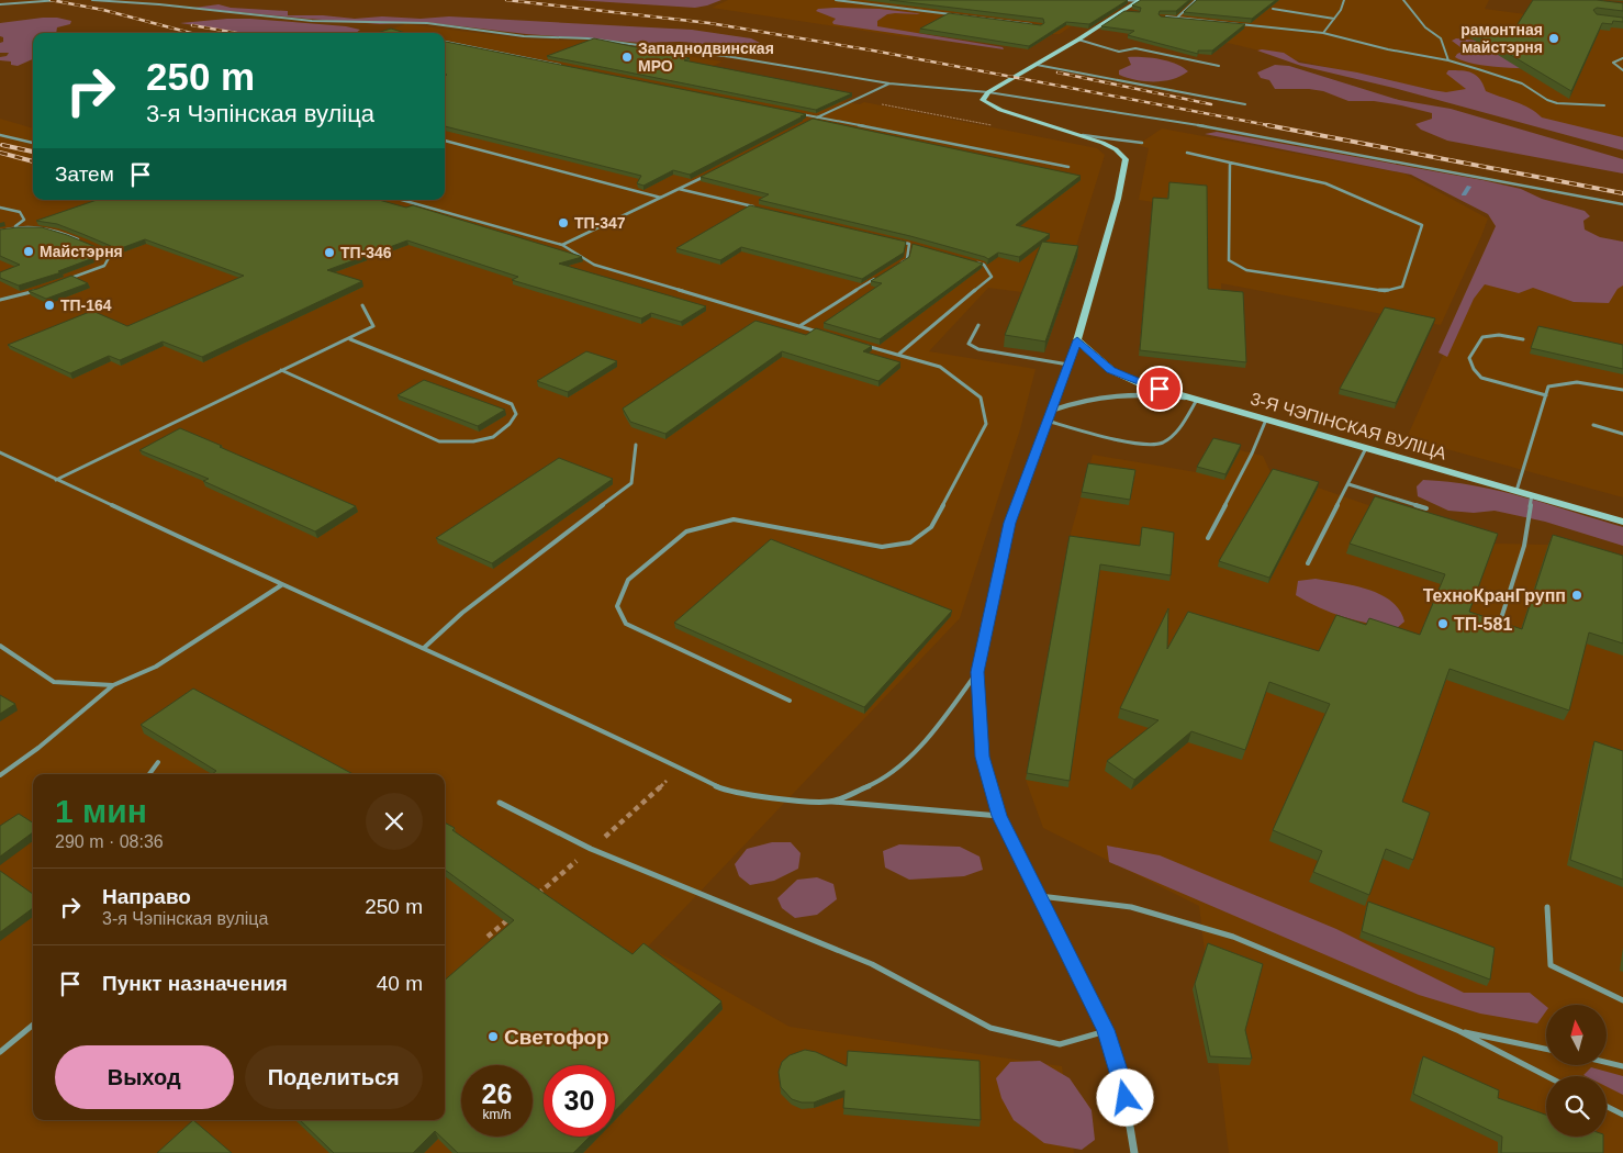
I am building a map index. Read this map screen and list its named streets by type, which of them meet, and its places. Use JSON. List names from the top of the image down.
{
  "streets": {
    "main road": ["3-Я ЧЭПІНСКАЯ ВУЛІЦА"]
  },
  "places": [
    "рамонтная майстэрня",
    "Западнодвинская МРО",
    "ТП-347",
    "Майстэрня",
    "ТП-346",
    "ТП-164",
    "ТехноКранГрупп",
    "ТП-581",
    "Светофор"
  ],
  "north": "top",
  "page": {
    "turn": ["250 m", "3-я Чэпінская вуліца"],
    "then": "Затем",
    "heading": ["1 мин", "290 m · 08:36"],
    "list": [
      {
        "name": "Направо",
        "note": "3-я Чэпінская вуліца",
        "value": "250 m"
      },
      {
        "name": "Пункт назначения",
        "value": "40 m"
      }
    ],
    "buttons": ["Выход", "Поделиться"],
    "speed": "26 km/h",
    "limit": "30"
  }
}
